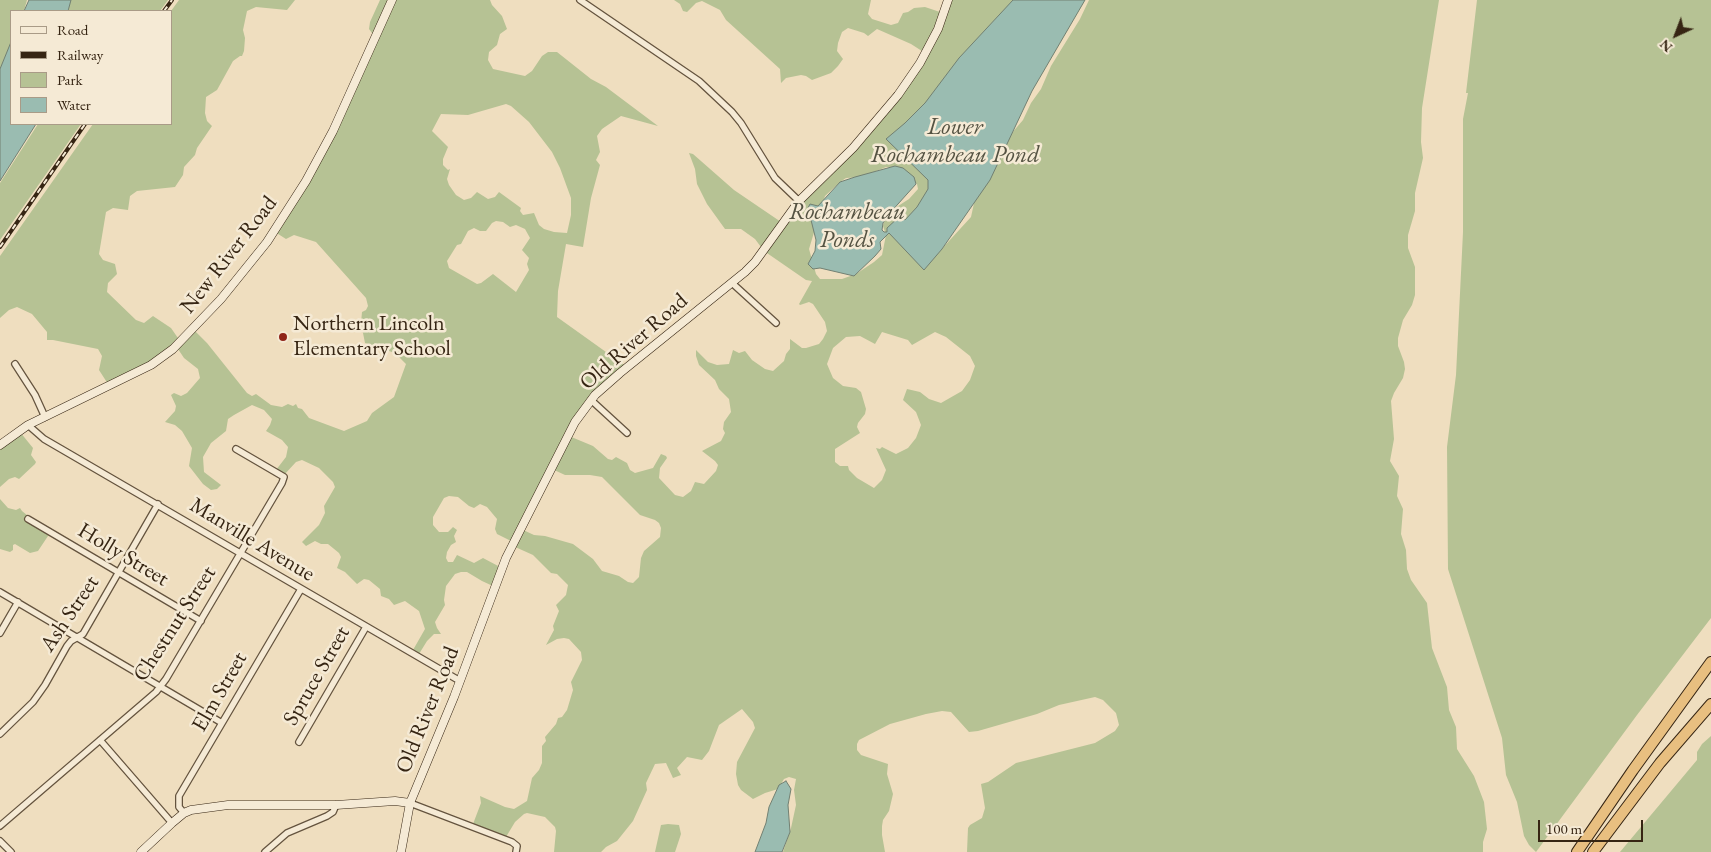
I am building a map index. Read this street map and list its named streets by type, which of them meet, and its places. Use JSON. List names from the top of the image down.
{
  "streets": {
    "main road": ["New River Road", "Old River Road"],
    "street": [
      "Manville Avenue",
      "Holly Street",
      "Ash Street",
      "Chestnut Street",
      "Spruce Street",
      "Elm Street"
    ]
  },
  "crossings": [
    ["New River Road", "Manville Avenue"],
    ["Old River Road", "Manville Avenue"],
    ["Manville Avenue", "Ash Street"],
    ["Manville Avenue", "Chestnut Street"],
    ["Manville Avenue", "Spruce Street"],
    ["Manville Avenue", "Elm Street"],
    ["Holly Street", "Ash Street"],
    ["Holly Street", "Chestnut Street"]
  ],
  "water": ["Lower Rochambeau Pond", "Rochambeau Ponds"],
  "places": ["Northern Lincoln Elementary School"],
  "legend": [
    "Road",
    "Railway",
    "Park",
    "Water"
  ],
  "scale_bar": "100 m",
  "north": "bottom left"
}
